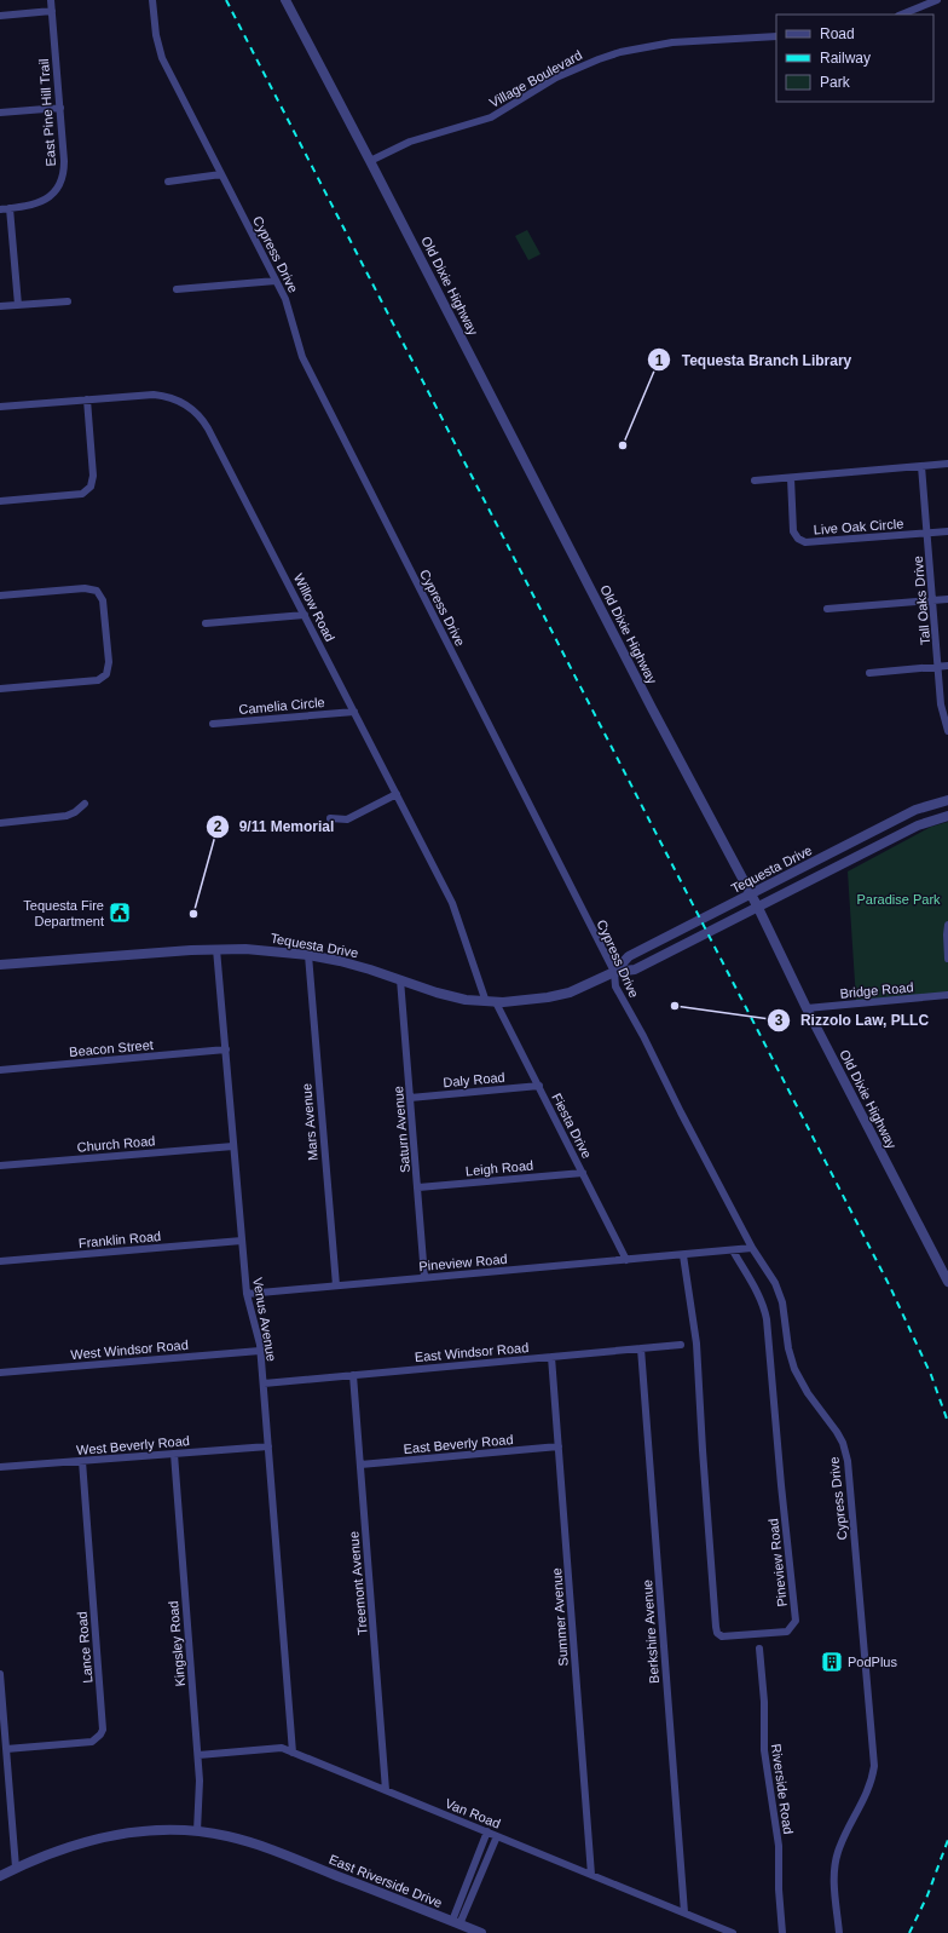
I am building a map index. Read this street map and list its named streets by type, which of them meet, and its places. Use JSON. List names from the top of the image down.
{
  "streets": {
    "street": [
      "Village Boulevard",
      "East Pine Hill Trail",
      "Cypress Drive",
      "Old Dixie Highway",
      "Live Oak Circle",
      "Tall Oaks Drive",
      "Willow Road",
      "Camelia Circle",
      "Tequesta Drive",
      "Bridge Road",
      "Beacon Street",
      "Daly Road",
      "Mars Avenue",
      "Fiesta Drive",
      "Saturn Avenue",
      "Church Road",
      "Leigh Road",
      "Franklin Road",
      "Pineview Road",
      "Venus Avenue",
      "West Windsor Road",
      "East Windsor Road",
      "East Beverly Road",
      "West Beverly Road",
      "Treemont Avenue",
      "Summer Avenue",
      "Berkshire Avenue",
      "Kingsley Road",
      "Lance Road",
      "Riverside Road",
      "Van Road",
      "East Riverside Drive"
    ]
  },
  "crossings": [
    ["Village Boulevard", "Old Dixie Highway"],
    ["Cypress Drive", "Tequesta Drive"],
    ["Cypress Drive", "Pineview Road"],
    ["Old Dixie Highway", "Tequesta Drive"],
    ["Old Dixie Highway", "Bridge Road"],
    ["Live Oak Circle", "Tall Oaks Drive"],
    ["Willow Road", "Camelia Circle"],
    ["Willow Road", "Tequesta Drive"],
    ["Willow Road", "Fiesta Drive"],
    ["Tequesta Drive", "Mars Avenue"],
    ["Tequesta Drive", "Fiesta Drive"],
    ["Tequesta Drive", "Saturn Avenue"],
    ["Tequesta Drive", "Venus Avenue"],
    ["Beacon Street", "Venus Avenue"],
    ["Daly Road", "Fiesta Drive"],
    ["Daly Road", "Saturn Avenue"],
    ["Mars Avenue", "Pineview Road"],
    ["Fiesta Drive", "Leigh Road"],
    ["Fiesta Drive", "Pineview Road"],
    ["Saturn Avenue", "Leigh Road"],
    ["Saturn Avenue", "Pineview Road"],
    ["Church Road", "Venus Avenue"],
    ["Franklin Road", "Venus Avenue"],
    ["Pineview Road", "Venus Avenue"],
    ["Venus Avenue", "West Windsor Road"],
    ["Venus Avenue", "East Windsor Road"],
    ["Venus Avenue", "West Beverly Road"],
    ["Venus Avenue", "Van Road"],
    ["East Windsor Road", "Treemont Avenue"],
    ["East Windsor Road", "Summer Avenue"],
    ["East Windsor Road", "Berkshire Avenue"],
    ["East Beverly Road", "Treemont Avenue"],
    ["East Beverly Road", "Summer Avenue"],
    ["West Beverly Road", "Kingsley Road"],
    ["West Beverly Road", "Lance Road"],
    ["Treemont Avenue", "Van Road"],
    ["Summer Avenue", "Van Road"],
    ["Berkshire Avenue", "Van Road"],
    ["Kingsley Road", "Van Road"],
    ["Kingsley Road", "East Riverside Drive"]
  ],
  "parks": ["Paradise Park"],
  "places": {
    "other": ["Tequesta Branch Library", "9/11 Memorial", "Rizzolo Law, PLLC"],
    "public building": ["Tequesta Fire Department"],
    "building": ["PodPlus"]
  },
  "legend": ["Road", "Railway", "Park"]
}
